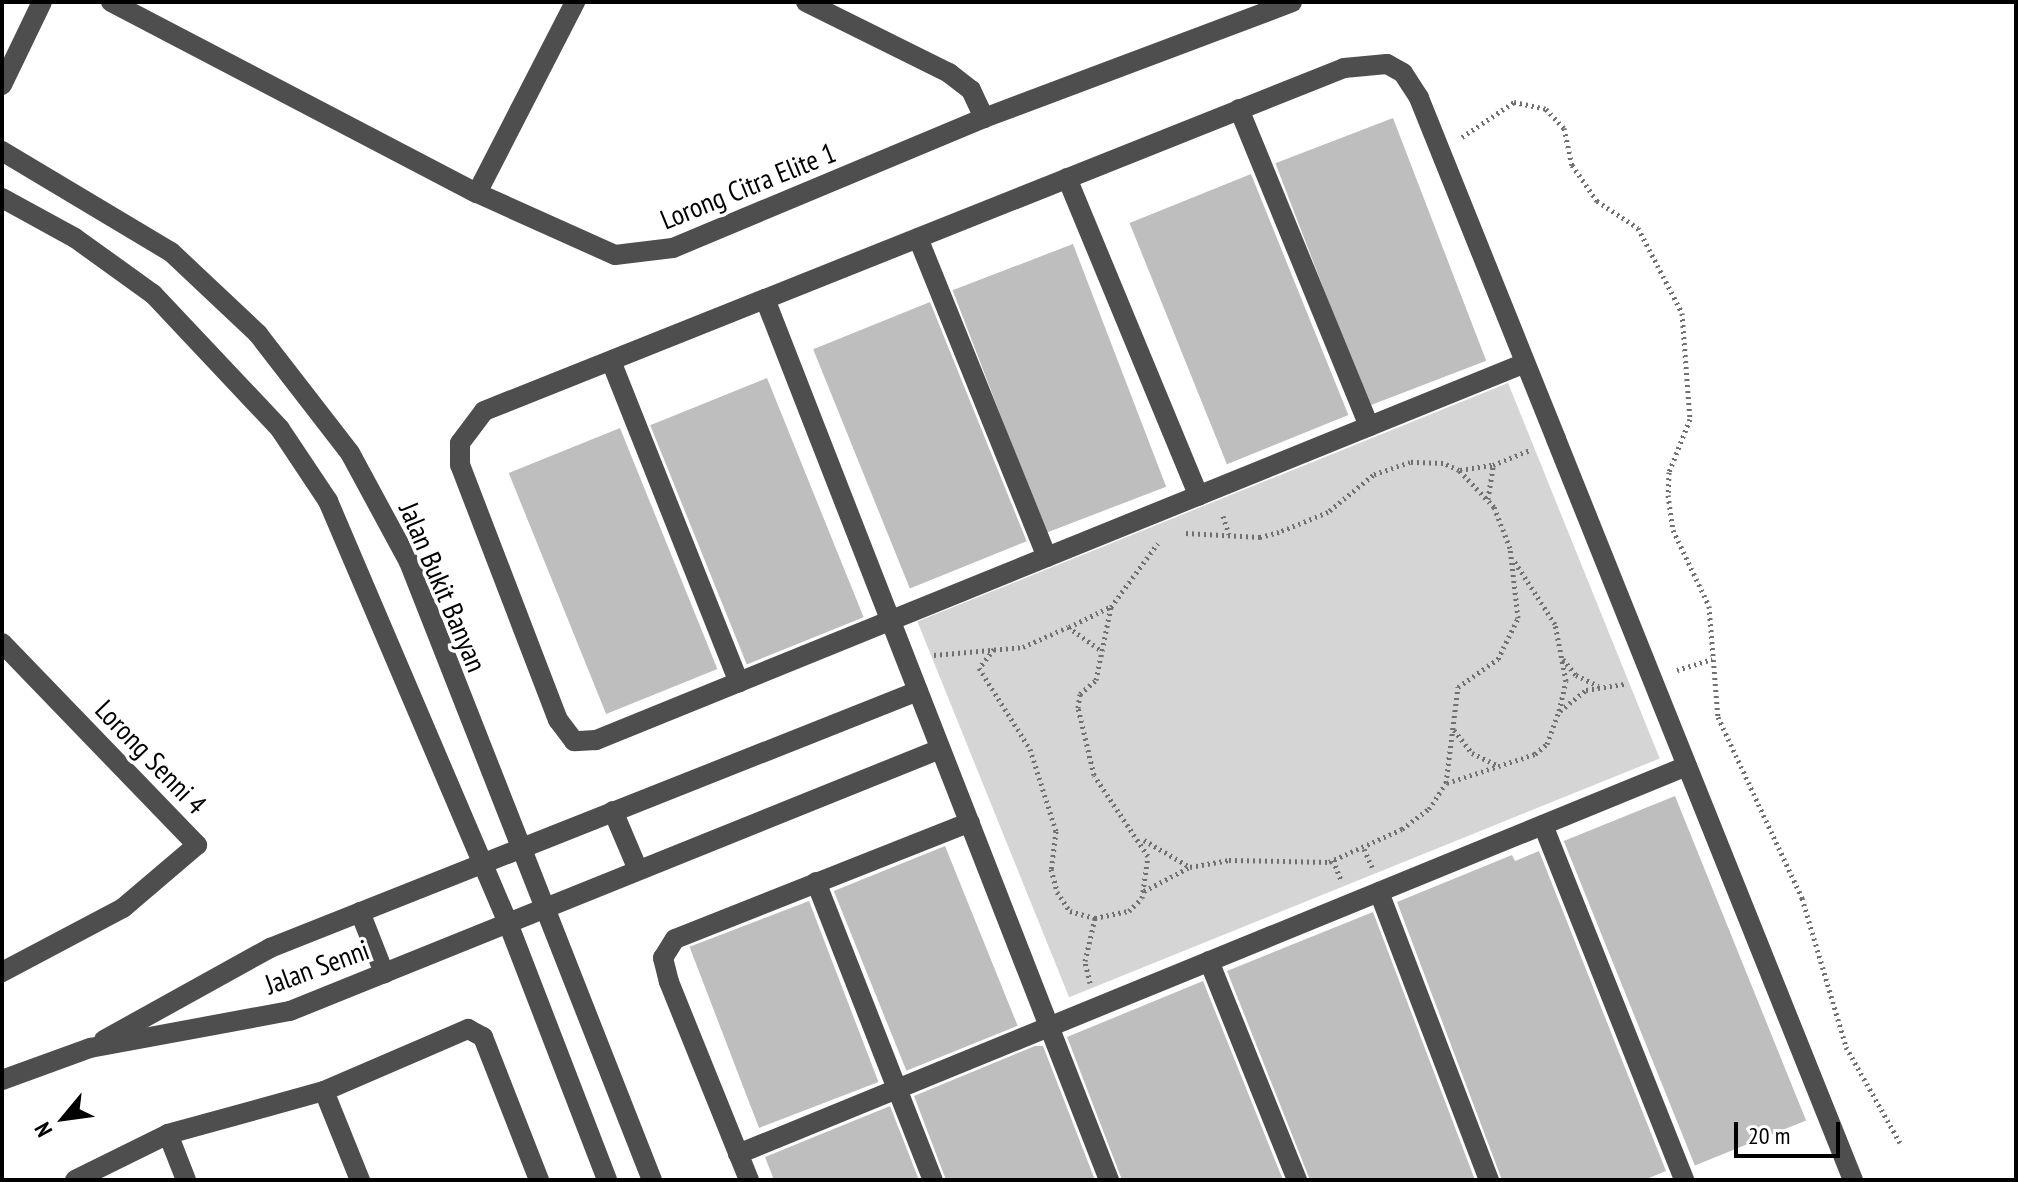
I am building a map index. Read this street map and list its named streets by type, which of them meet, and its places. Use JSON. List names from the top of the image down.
{
  "streets": {
    "street": [
      "Lorong Citra Elite 1",
      "Jalan Bukit Banyan",
      "Lorong Senni 4",
      "Jalan Senni"
    ]
  },
  "crossings": [
    ["Jalan Bukit Banyan", "Jalan Senni"]
  ],
  "scale_bar": "20 m",
  "north": "bottom left"
}
